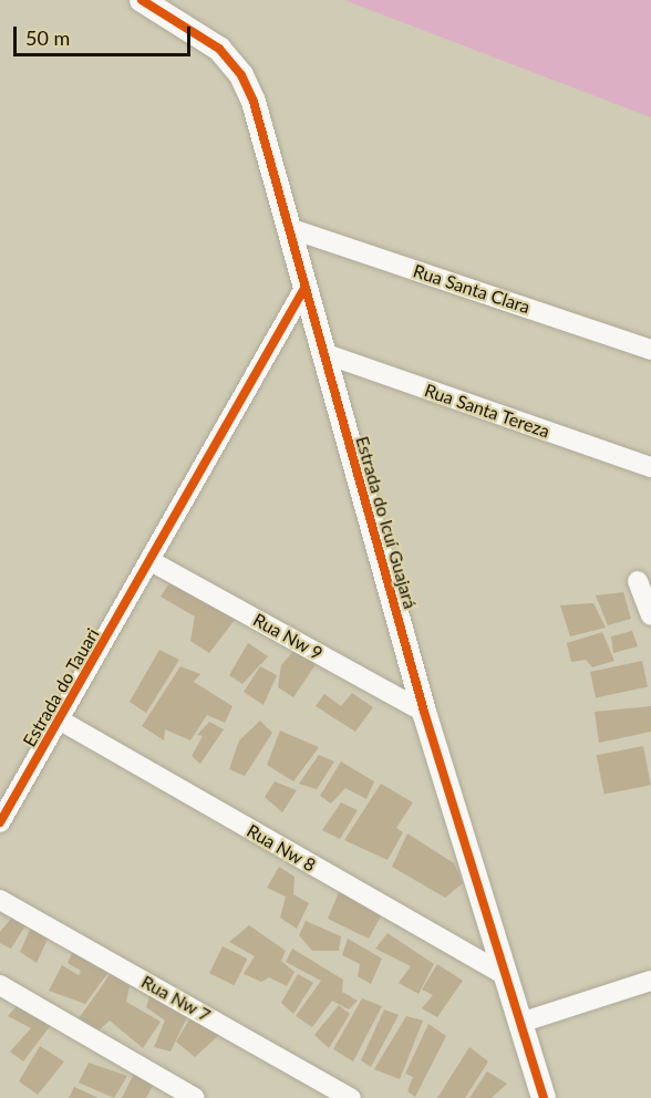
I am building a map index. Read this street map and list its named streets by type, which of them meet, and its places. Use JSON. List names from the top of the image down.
{
  "streets": {
    "street": [
      "Rua Santa Clara",
      "Rua Santa Tereza",
      "Estrada do Icuí Guajará",
      "Rua Nw 9",
      "Estrada do Tauari",
      "Rua Nw 8",
      "Rua Nw 7"
    ]
  },
  "crossings": [
    ["Rua Santa Clara", "Estrada do Icuí Guajará"],
    ["Rua Santa Tereza", "Estrada do Icuí Guajará"],
    ["Estrada do Icuí Guajará", "Rua Nw 9"],
    ["Estrada do Icuí Guajará", "Estrada do Tauari"],
    ["Estrada do Icuí Guajará", "Rua Nw 8"],
    ["Rua Nw 9", "Estrada do Tauari"],
    ["Estrada do Tauari", "Rua Nw 8"]
  ],
  "scale_bar": "50 m"
}
